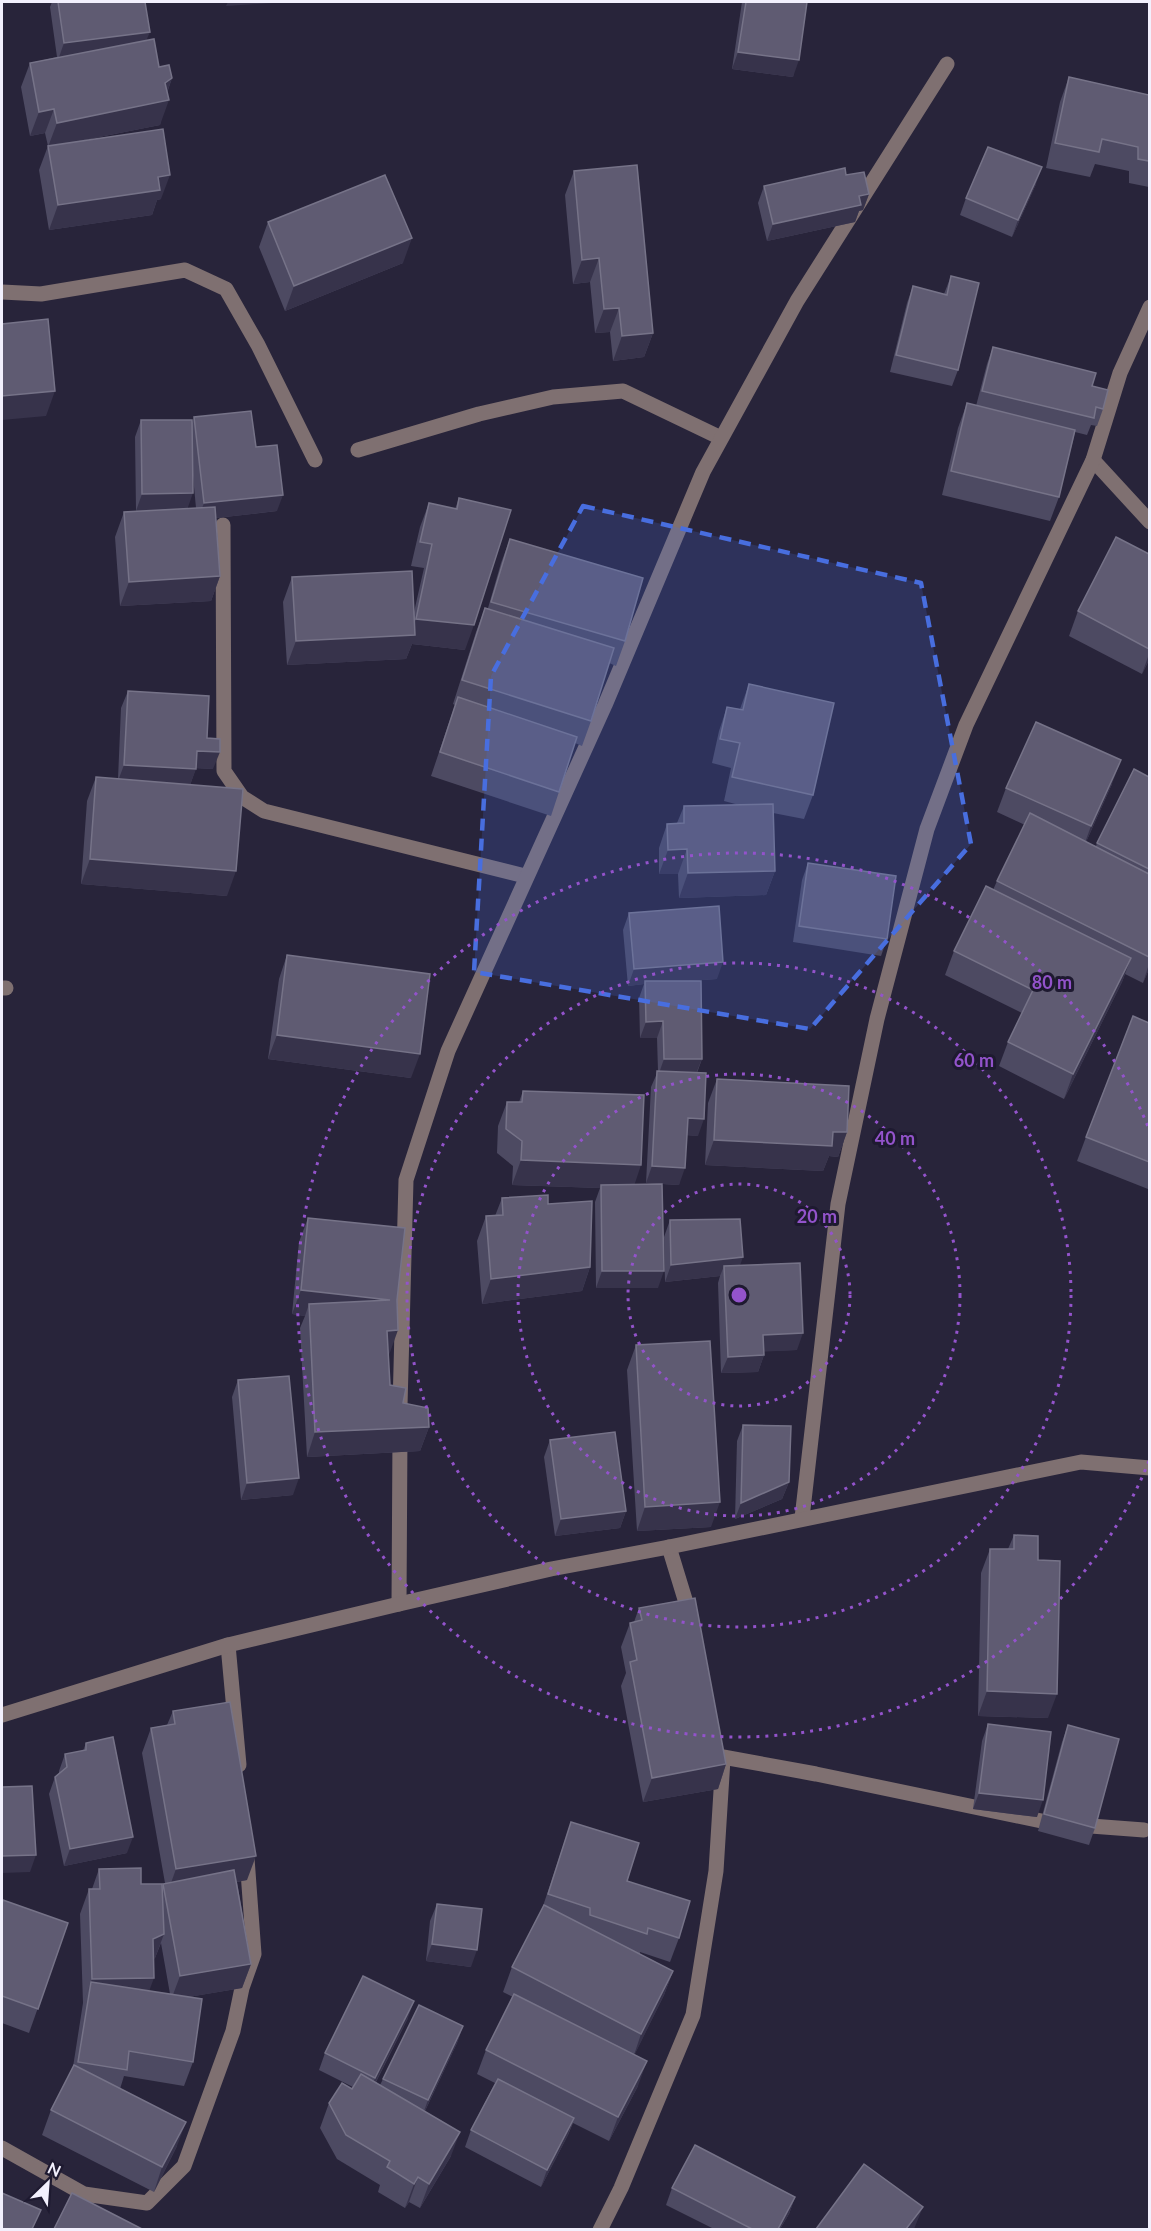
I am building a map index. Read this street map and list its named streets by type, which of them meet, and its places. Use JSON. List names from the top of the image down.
{
  "north": "top right",
  "rings": [
    "80 m",
    "60 m",
    "40 m",
    "20 m"
  ]
}
